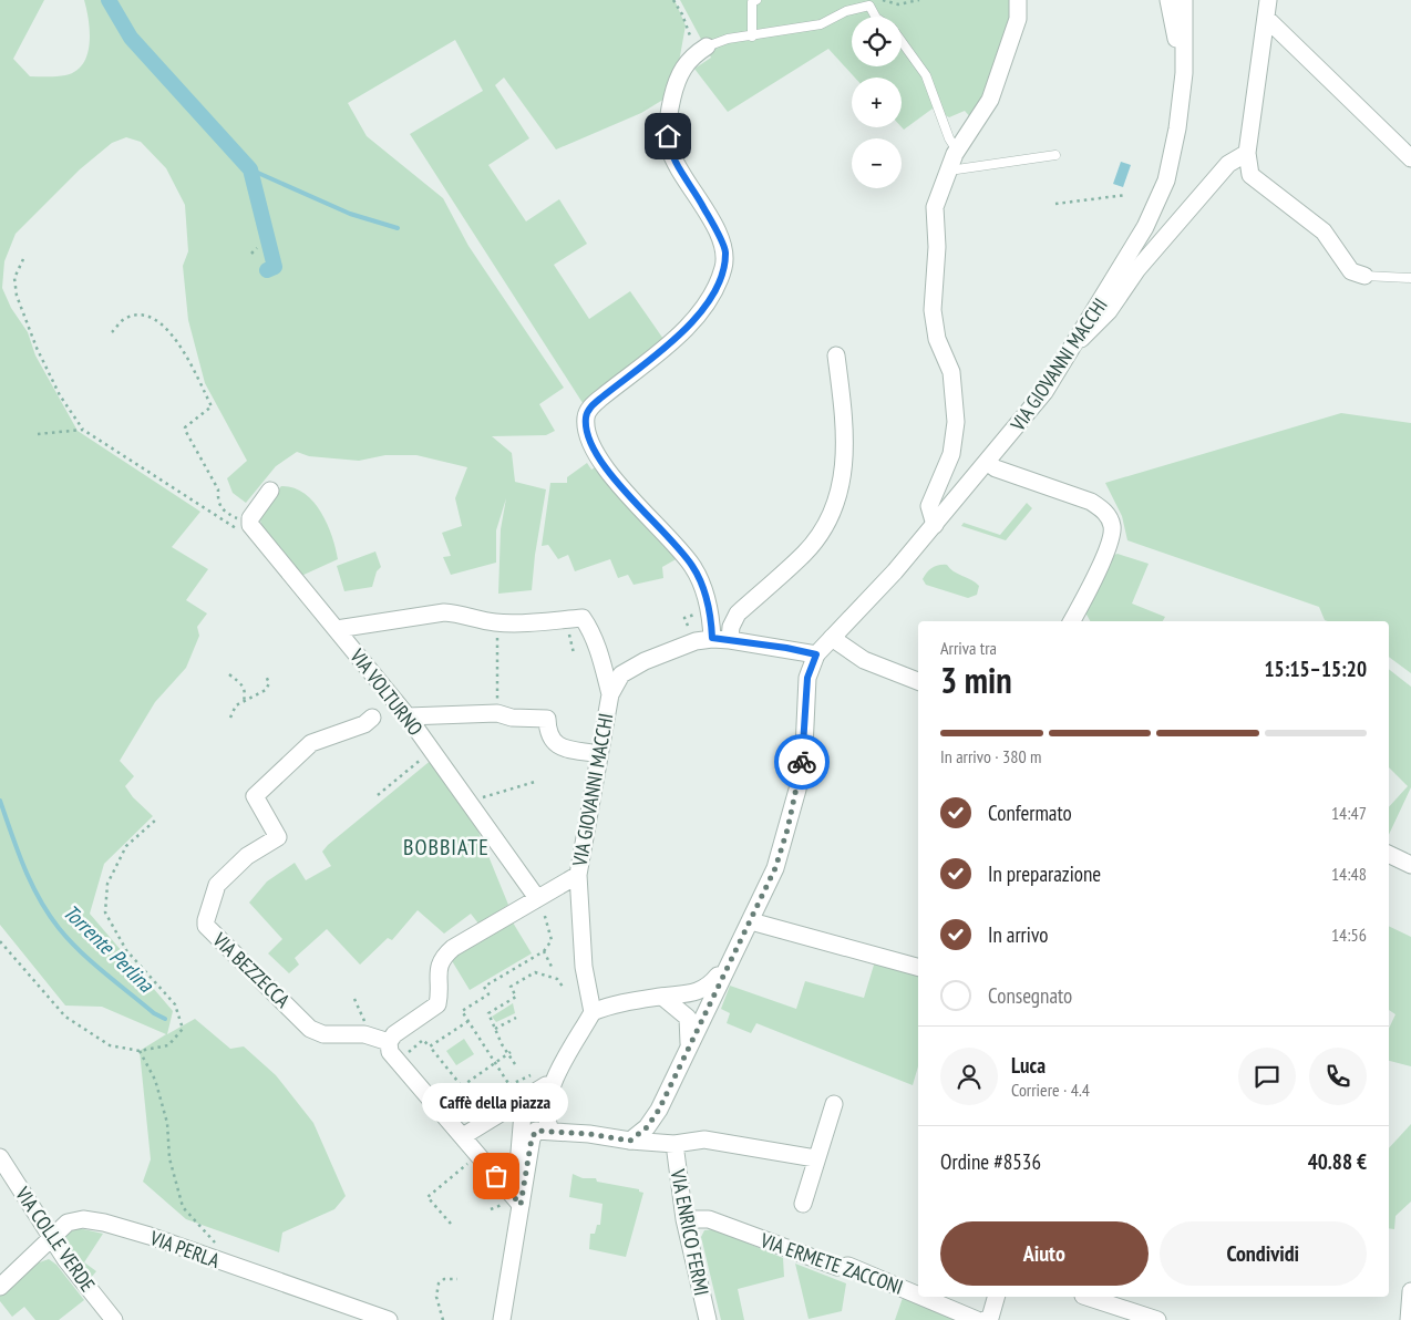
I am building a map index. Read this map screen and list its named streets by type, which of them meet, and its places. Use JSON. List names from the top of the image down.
{
  "streets": {
    "street": [
      "VIA GIOVANNI MACCHI",
      "VIA VOLTURNO",
      "VIA BEZZECCA",
      "VIA ENRICO FERMI",
      "VIA COLLE VERDE",
      "VIA PERLA",
      "VIA ERMETE ZACCONI"
    ]
  },
  "crossings": [
    ["VIA GIOVANNI MACCHI", "VIA VOLTURNO"],
    ["VIA GIOVANNI MACCHI", "VIA BEZZECCA"],
    ["VIA VOLTURNO", "VIA BEZZECCA"],
    ["VIA ENRICO FERMI", "VIA ERMETE ZACCONI"],
    ["VIA COLLE VERDE", "VIA PERLA"]
  ],
  "districts": ["BOBBIATE"],
  "water": ["Torrente Perlina"],
  "places": ["Caffè della piazza"],
  "page": {
    "map_buttons": ["+", "−"],
    "heading": ["3 min", "Arriva tra", "15:15–15:20"],
    "panel": [
      "Luca",
      "Corriere · 4.4",
      "Ordine #8536",
      "40.88 €"
    ],
    "bar": "In arrivo · 380 m",
    "list": [
      ["Confermato", "14:47"],
      ["In preparazione", "14:48"],
      ["In arrivo", "14:56"],
      "Consegnato"
    ],
    "bubble": "Caffè della piazza",
    "buttons": ["Aiuto", "Condividi"]
  }
}
